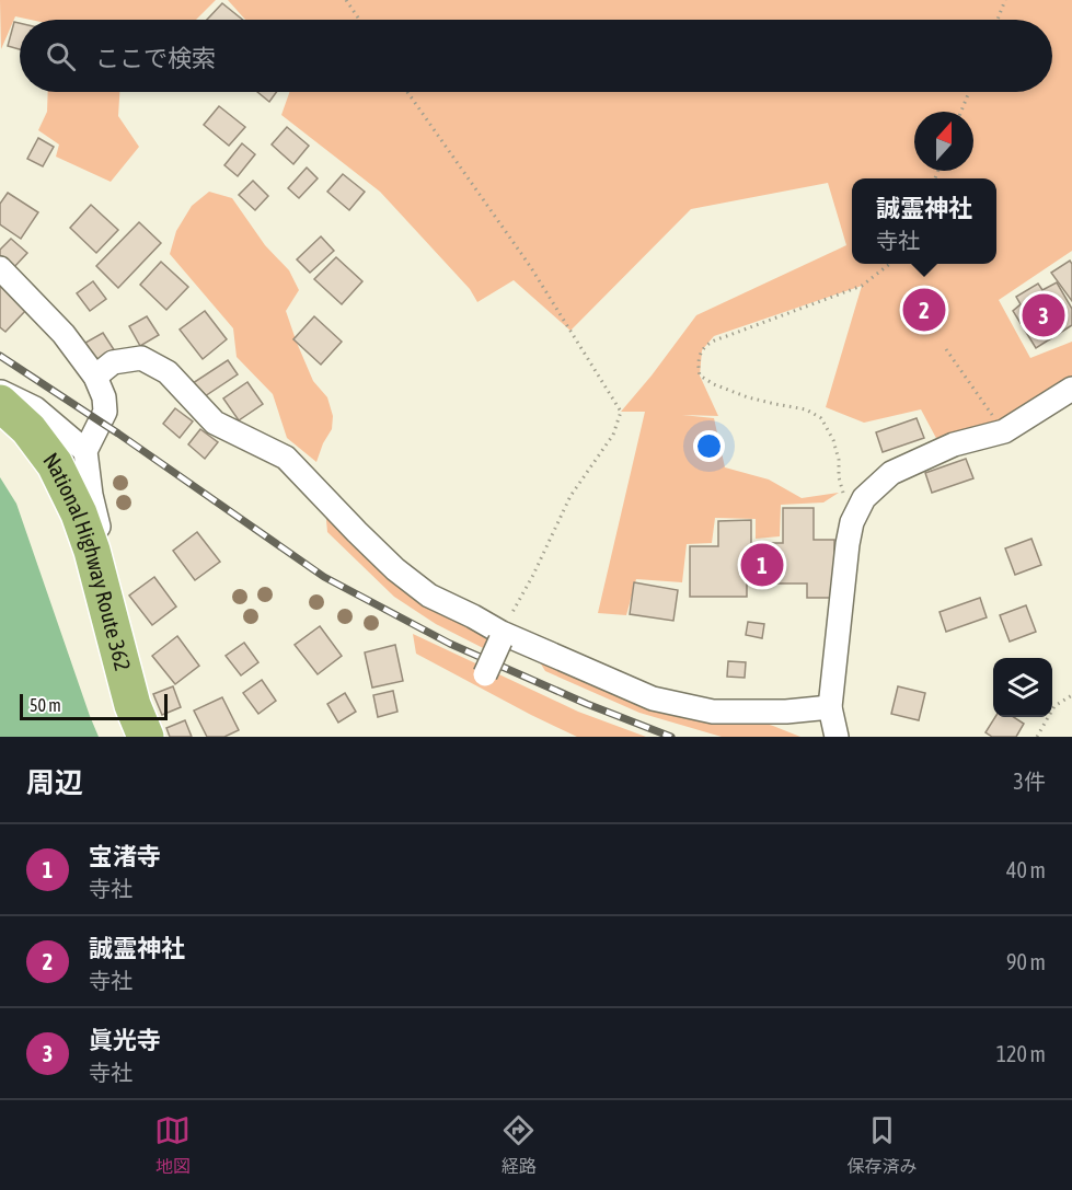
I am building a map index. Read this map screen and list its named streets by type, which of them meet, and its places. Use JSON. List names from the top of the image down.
{
  "streets": {
    "highway": ["National Highway Route 362"]
  },
  "scale_bar": "50 m",
  "north": "top",
  "page": {
    "search": "ここで検索",
    "popup": ["誠霊神社", "寺社"],
    "pins": ["2", "3", "1"],
    "scale": "50 m",
    "heading": ["周辺", "3件"],
    "list": [
      {
        "mark": "1",
        "name": "宝渚寺",
        "note": "寺社",
        "value": "40 m"
      },
      {
        "mark": "2",
        "name": "誠霊神社",
        "note": "寺社",
        "value": "90 m"
      },
      {
        "mark": "3",
        "name": "眞光寺",
        "note": "寺社",
        "value": "120 m"
      }
    ],
    "nav": ["地図", "経路", "保存済み"]
  }
}
